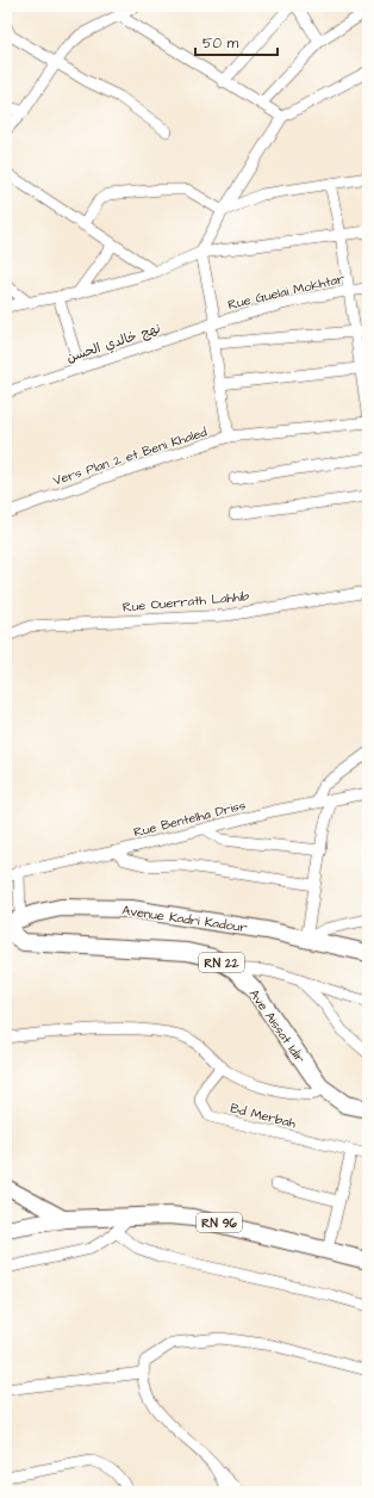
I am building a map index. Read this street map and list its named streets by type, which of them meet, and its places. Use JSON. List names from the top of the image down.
{
  "streets": {
    "main road": [
      "Avenue Kadri Kadour",
      "RN 22",
      "Ave Aissat Idir",
      "RN 96"
    ],
    "street": [
      "Rue Guelai Mokhtar",
      "نهج خالدي الحسن",
      "Vers Plan 2 et Beni Khaled",
      "Rue Ouerrath Lahhib",
      "Rue Bentelha Driss",
      "Bd Merbah"
    ]
  },
  "crossings": [
    ["Rue Guelai Mokhtar", "نهج خالدي الحسن"],
    ["Avenue Kadri Kadour", "Ave Aissat Idir"]
  ],
  "scale_bar": "50 m"
}
